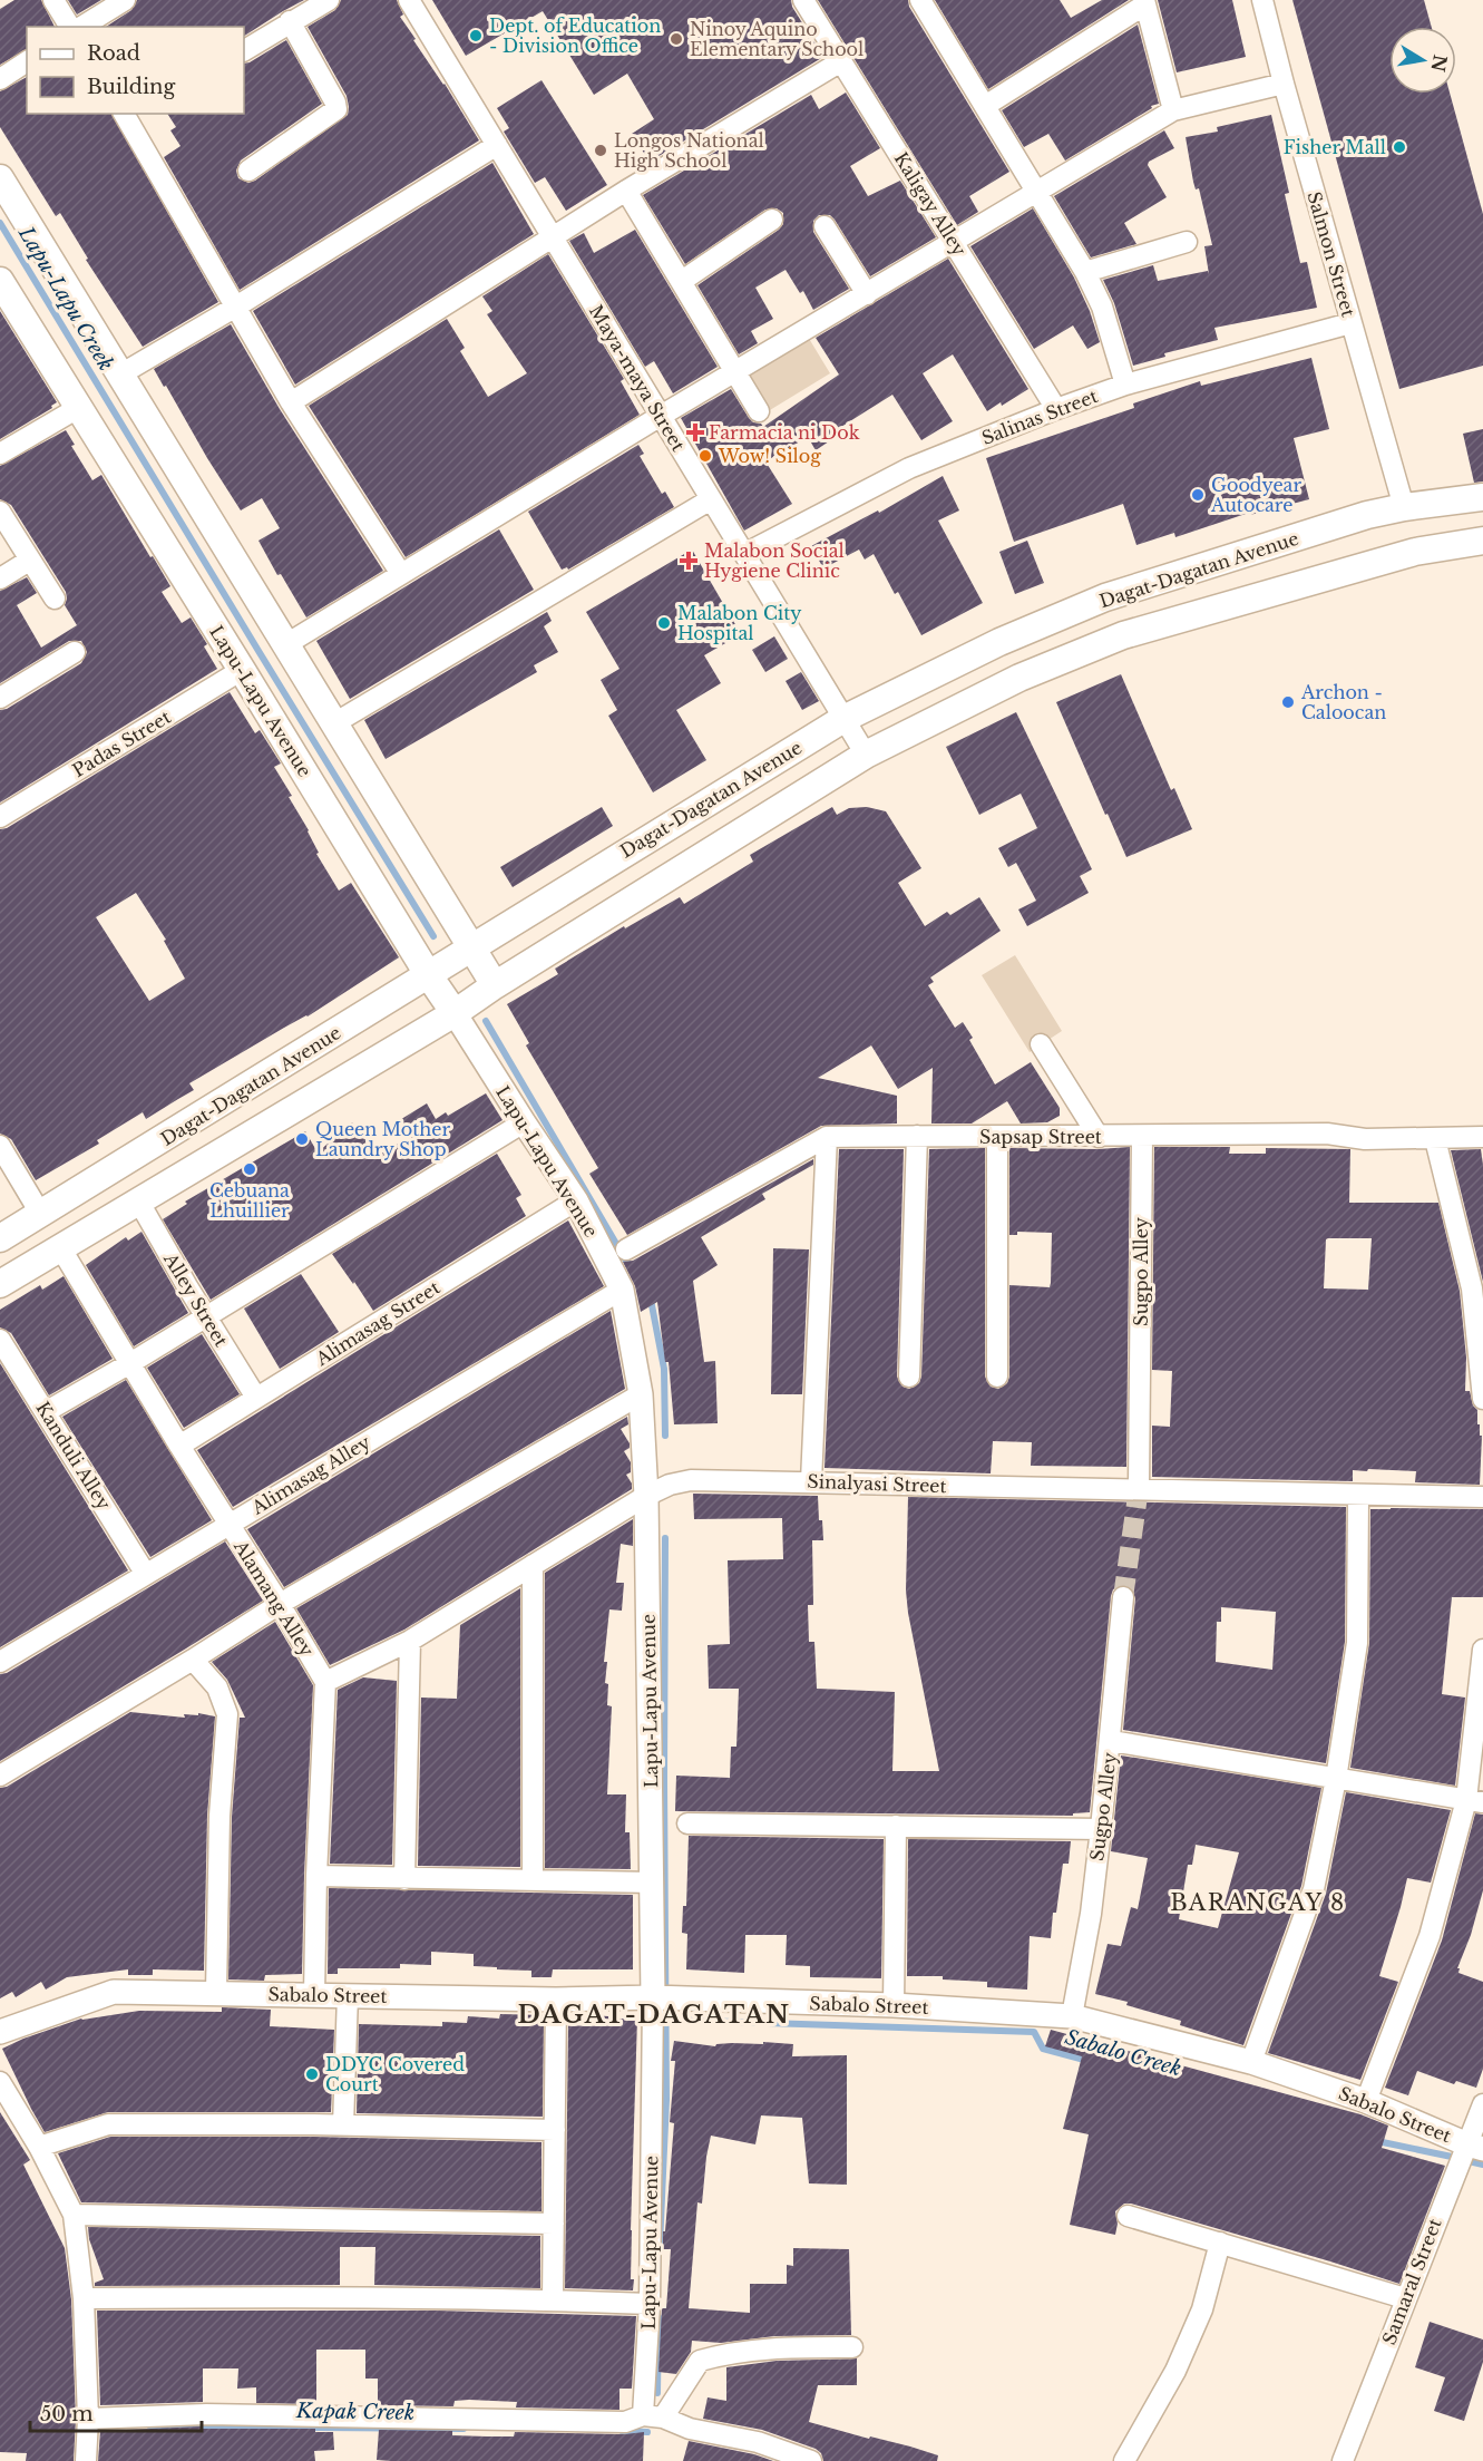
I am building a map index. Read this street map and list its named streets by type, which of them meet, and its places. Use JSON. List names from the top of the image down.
{
  "streets": {
    "main road": ["Dagat-Dagatan Avenue", "Lapu-Lapu Avenue"],
    "street": [
      "Kaligay Alley",
      "Salmon Street",
      "Maya-maya Street",
      "Salinas Street",
      "Padas Street",
      "Sapsap Street",
      "Sugpo Alley",
      "Alley Street",
      "Alimasag Street",
      "Kanduli Alley",
      "Alimasag Alley",
      "Sinalyasi Street",
      "Alamang Alley",
      "Sabalo Street",
      "Samaral Street"
    ]
  },
  "crossings": [
    ["Kaligay Alley", "Salinas Street"],
    ["Salmon Street", "Salinas Street"],
    ["Salmon Street", "Dagat-Dagatan Avenue"],
    ["Maya-maya Street", "Salinas Street"],
    ["Maya-maya Street", "Dagat-Dagatan Avenue"],
    ["Dagat-Dagatan Avenue", "Lapu-Lapu Avenue"],
    ["Lapu-Lapu Avenue", "Padas Street"],
    ["Lapu-Lapu Avenue", "Alimasag Street"],
    ["Lapu-Lapu Avenue", "Alimasag Alley"],
    ["Lapu-Lapu Avenue", "Sinalyasi Street"],
    ["Lapu-Lapu Avenue", "Sabalo Street"],
    ["Sapsap Street", "Sugpo Alley"],
    ["Sugpo Alley", "Sinalyasi Street"],
    ["Sugpo Alley", "Sabalo Street"],
    ["Alley Street", "Alimasag Street"],
    ["Alimasag Street", "Alamang Alley"],
    ["Kanduli Alley", "Alimasag Alley"],
    ["Alimasag Alley", "Alamang Alley"],
    ["Sinalyasi Street", "Alamang Alley"],
    ["Sabalo Street", "Samaral Street"]
  ],
  "districts": ["BARANGAY 8", "DAGAT-DAGATAN"],
  "water": ["Lapu-Lapu Creek", "Sabalo Creek", "Kapak Creek"],
  "places": {
    "other": [
      "Dept. of Education - Division Office",
      "Ninoy Aquino Elementary School",
      "Fisher Mall",
      "Longos National High School",
      "Wow! Silog",
      "Goodyear Autocare",
      "Malabon City Hospital",
      "Archon - Caloocan",
      "Queen Mother Laundry Shop",
      "Cebuana Lhuillier",
      "DDYC Covered Court"
    ],
    "health": ["Farmacia ni Dok", "Malabon Social Hygiene Clinic"]
  },
  "legend": ["Road", "Building"],
  "scale_bar": "50 m",
  "north": "right"
}
